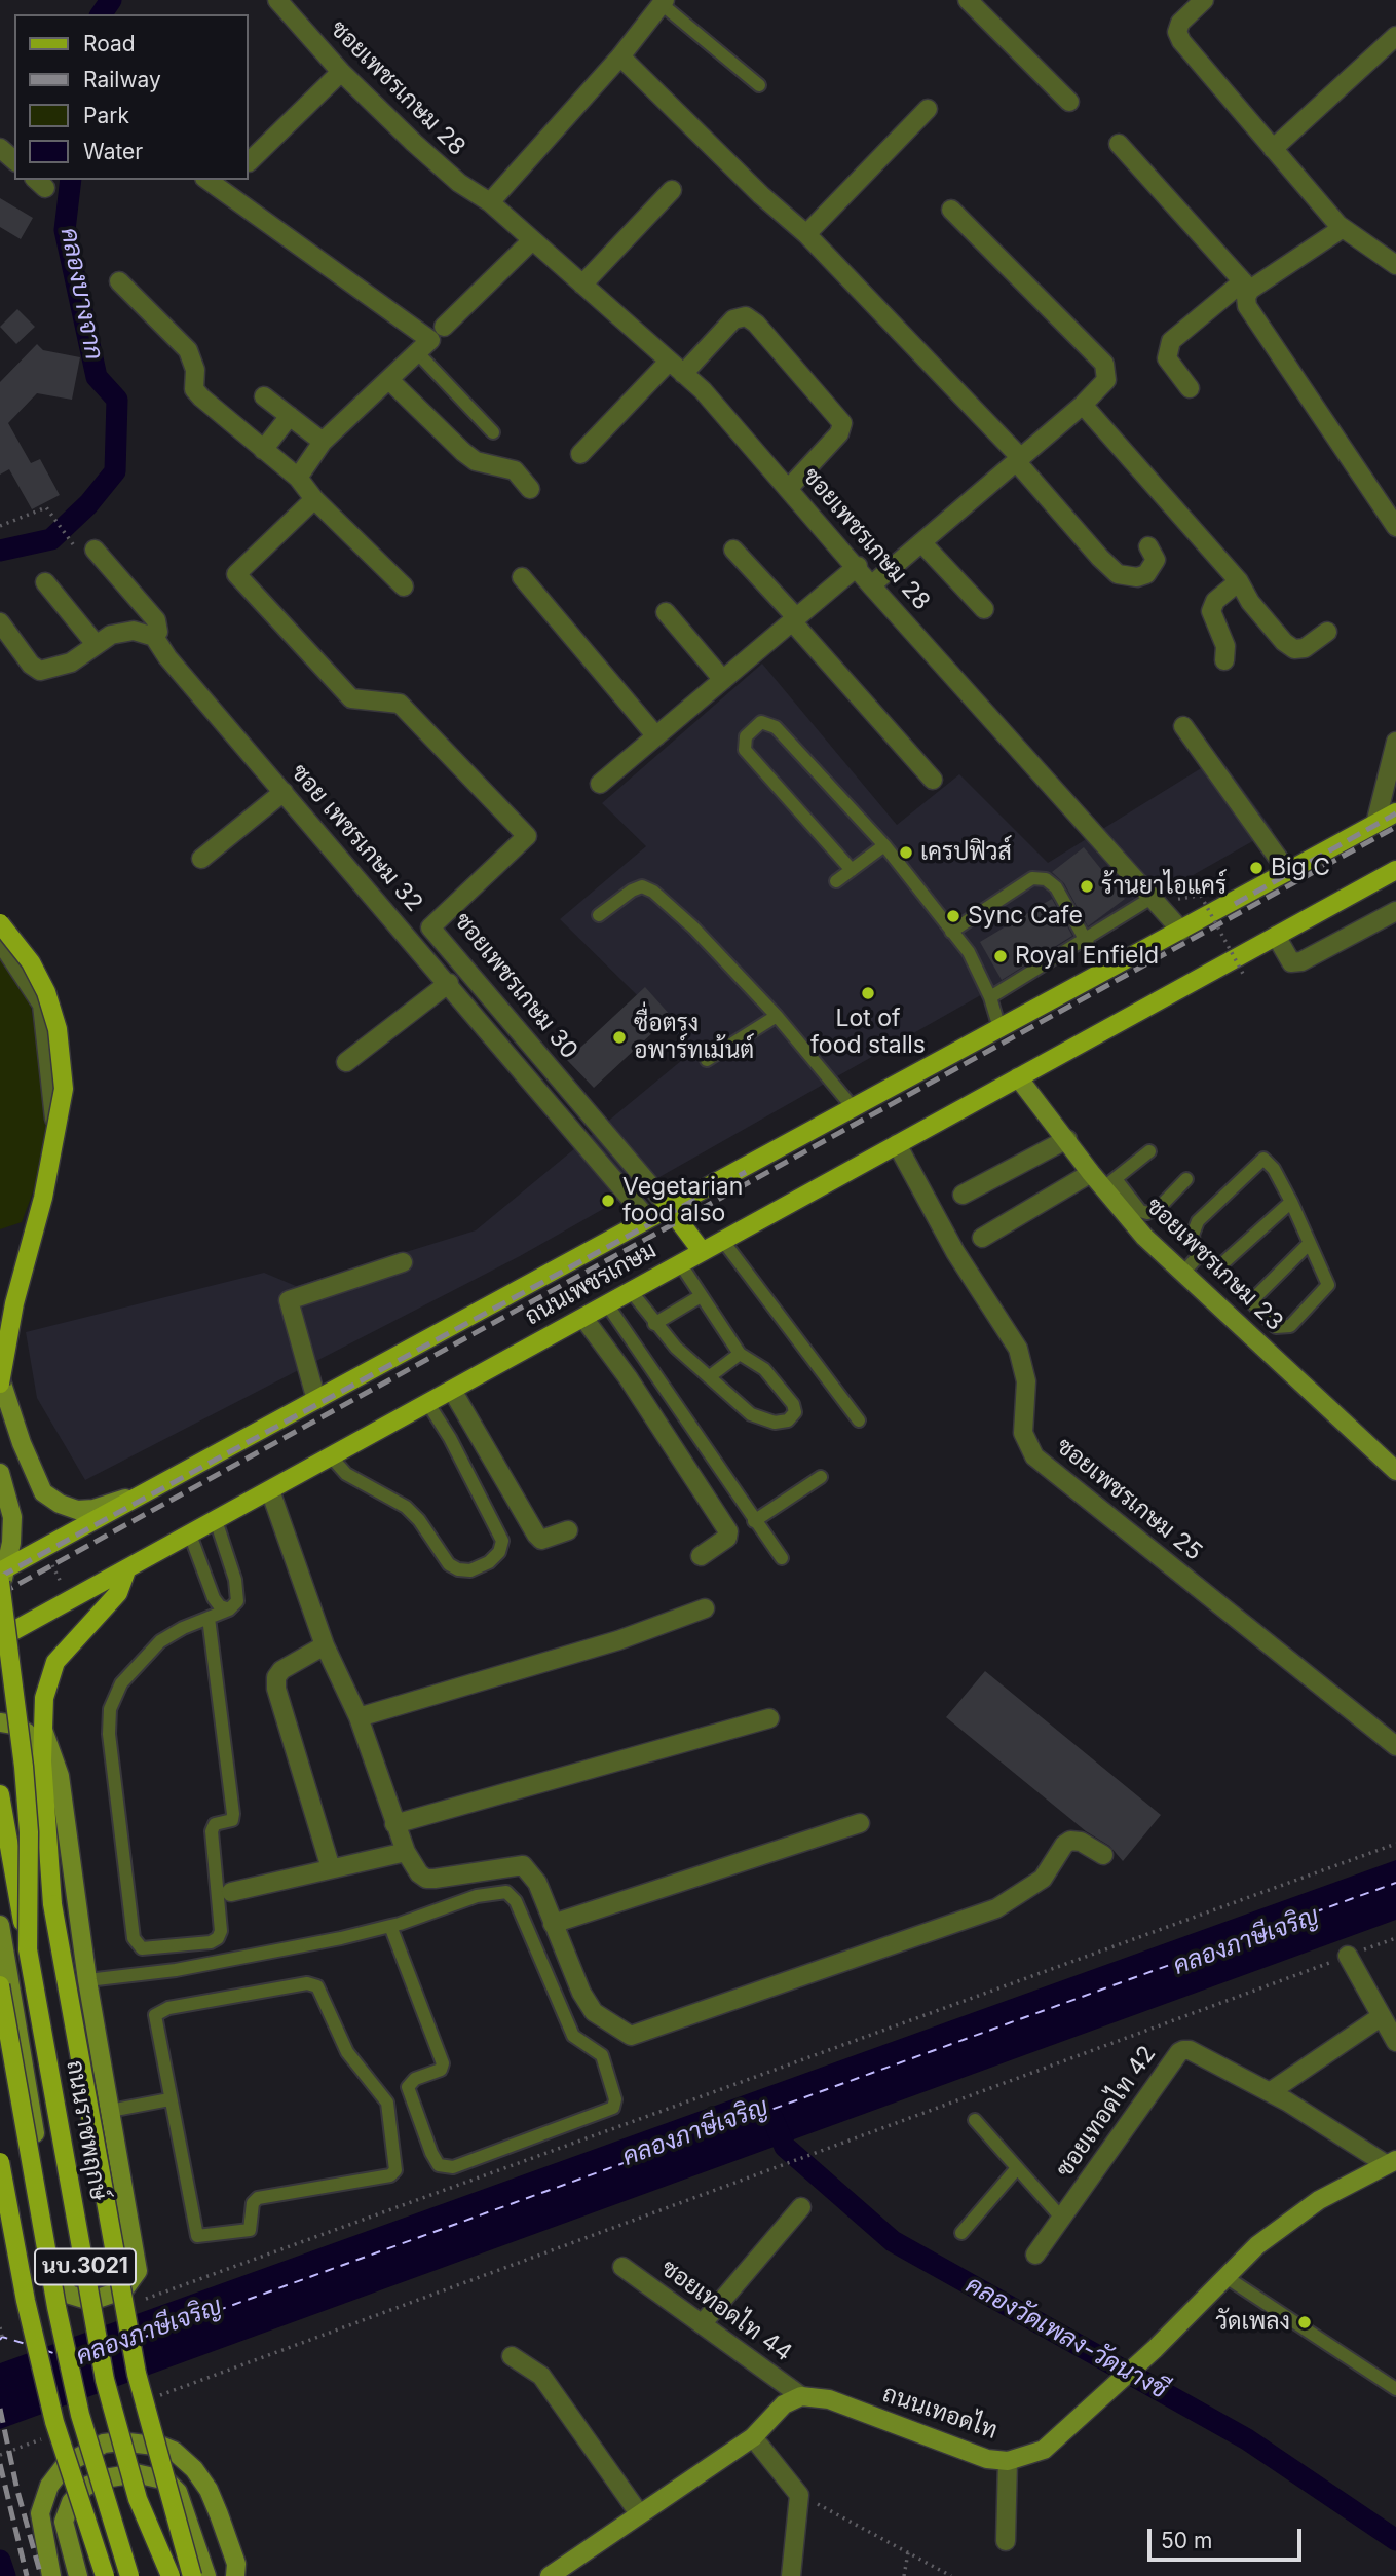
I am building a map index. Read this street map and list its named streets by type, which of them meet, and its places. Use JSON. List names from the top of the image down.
{
  "streets": {
    "main road": [
      "ซอยเพชรเกษม 23",
      "ถนนเพชรเกษม",
      "ถนนราชพฤกษ์",
      "นบ.3021",
      "ถนนเทอดไท"
    ],
    "street": [
      "ซอยเพชรเกษม 28",
      "ซอย เพชรเกษม 32",
      "ซอยเพชรเกษม 30",
      "ซอยเพชรเกษม 25",
      "ซอยเทอดไท 42",
      "ซอยเทอดไท 44"
    ]
  },
  "crossings": [
    ["ซอยเพชรเกษม 28", "ถนนเพชรเกษม"],
    ["ซอย เพชรเกษม 32", "ถนนเพชรเกษม"],
    ["ซอยเพชรเกษม 30", "ถนนเพชรเกษม"],
    ["ซอยเพชรเกษม 23", "ถนนเพชรเกษม"],
    ["ถนนเพชรเกษม", "ซอยเพชรเกษม 25"],
    ["ซอยเทอดไท 42", "ถนนเทอดไท"],
    ["ซอยเทอดไท 44", "ถนนเทอดไท"]
  ],
  "water": ["คลองบางจาก", "คลองภาษีเจริญ", "คลองวัดเพลง-วัดนางชี"],
  "places": [
    "เครปฟิวส์",
    "Big C",
    "ร้านยาไอแคร์",
    "Sync Cafe",
    "Royal Enfield",
    "Lot of food stalls",
    "ซื่อตรง อพาร์ทเม้นต์",
    "Vegetarian food also",
    "วัดเพลง"
  ],
  "legend": [
    "Road",
    "Railway",
    "Park",
    "Water"
  ],
  "scale_bar": "50 m"
}
